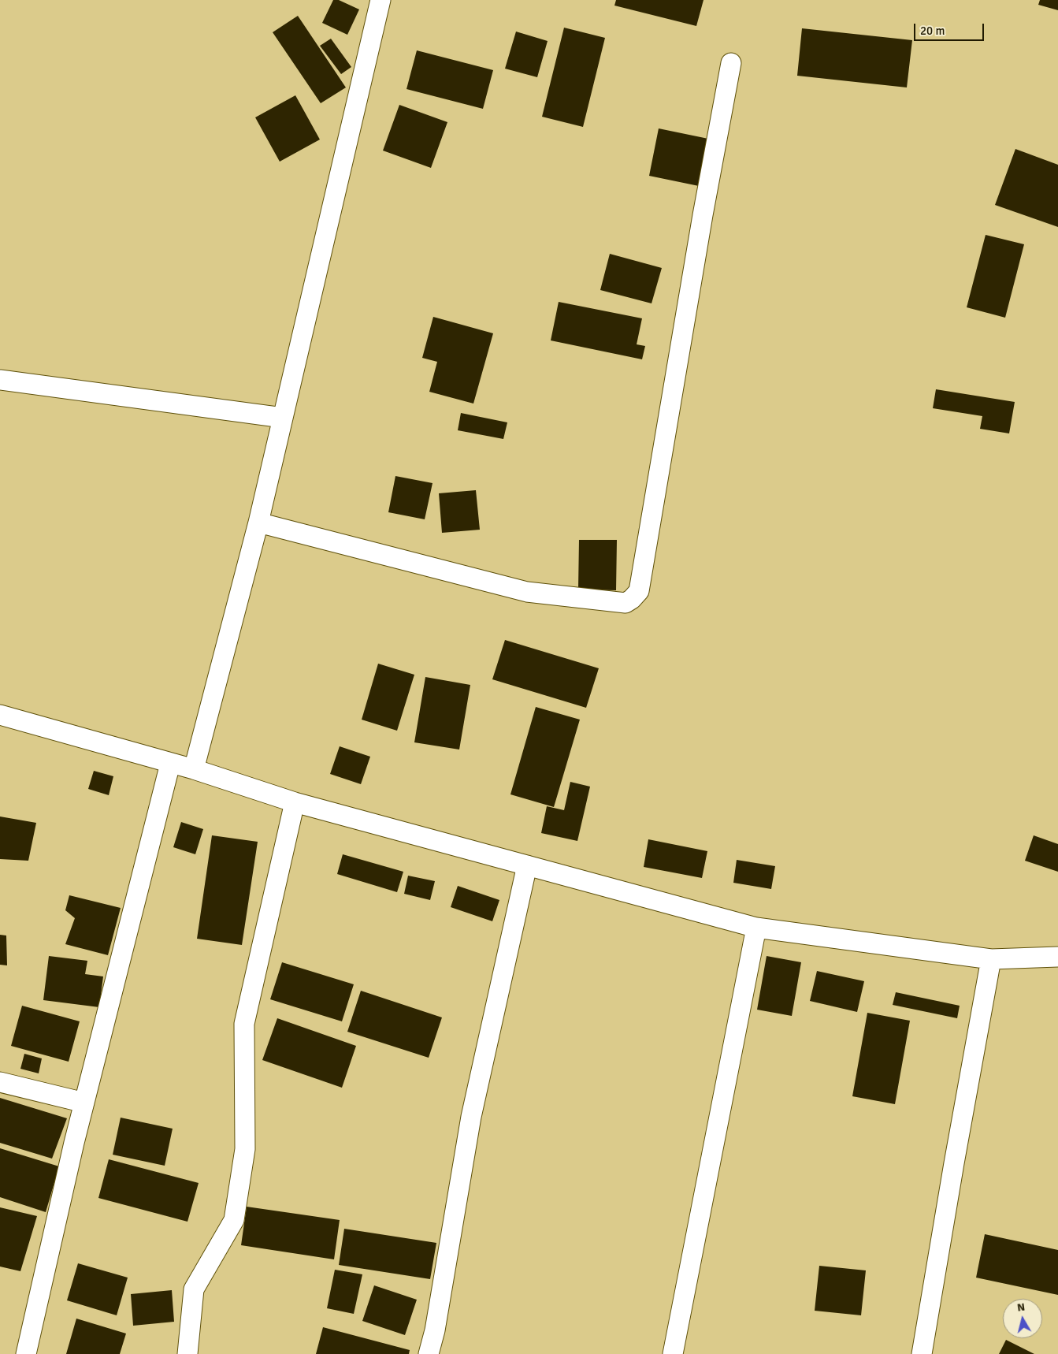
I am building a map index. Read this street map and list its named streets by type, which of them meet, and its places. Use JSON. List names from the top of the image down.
{
  "scale_bar": "20 m",
  "north": "top"
}
